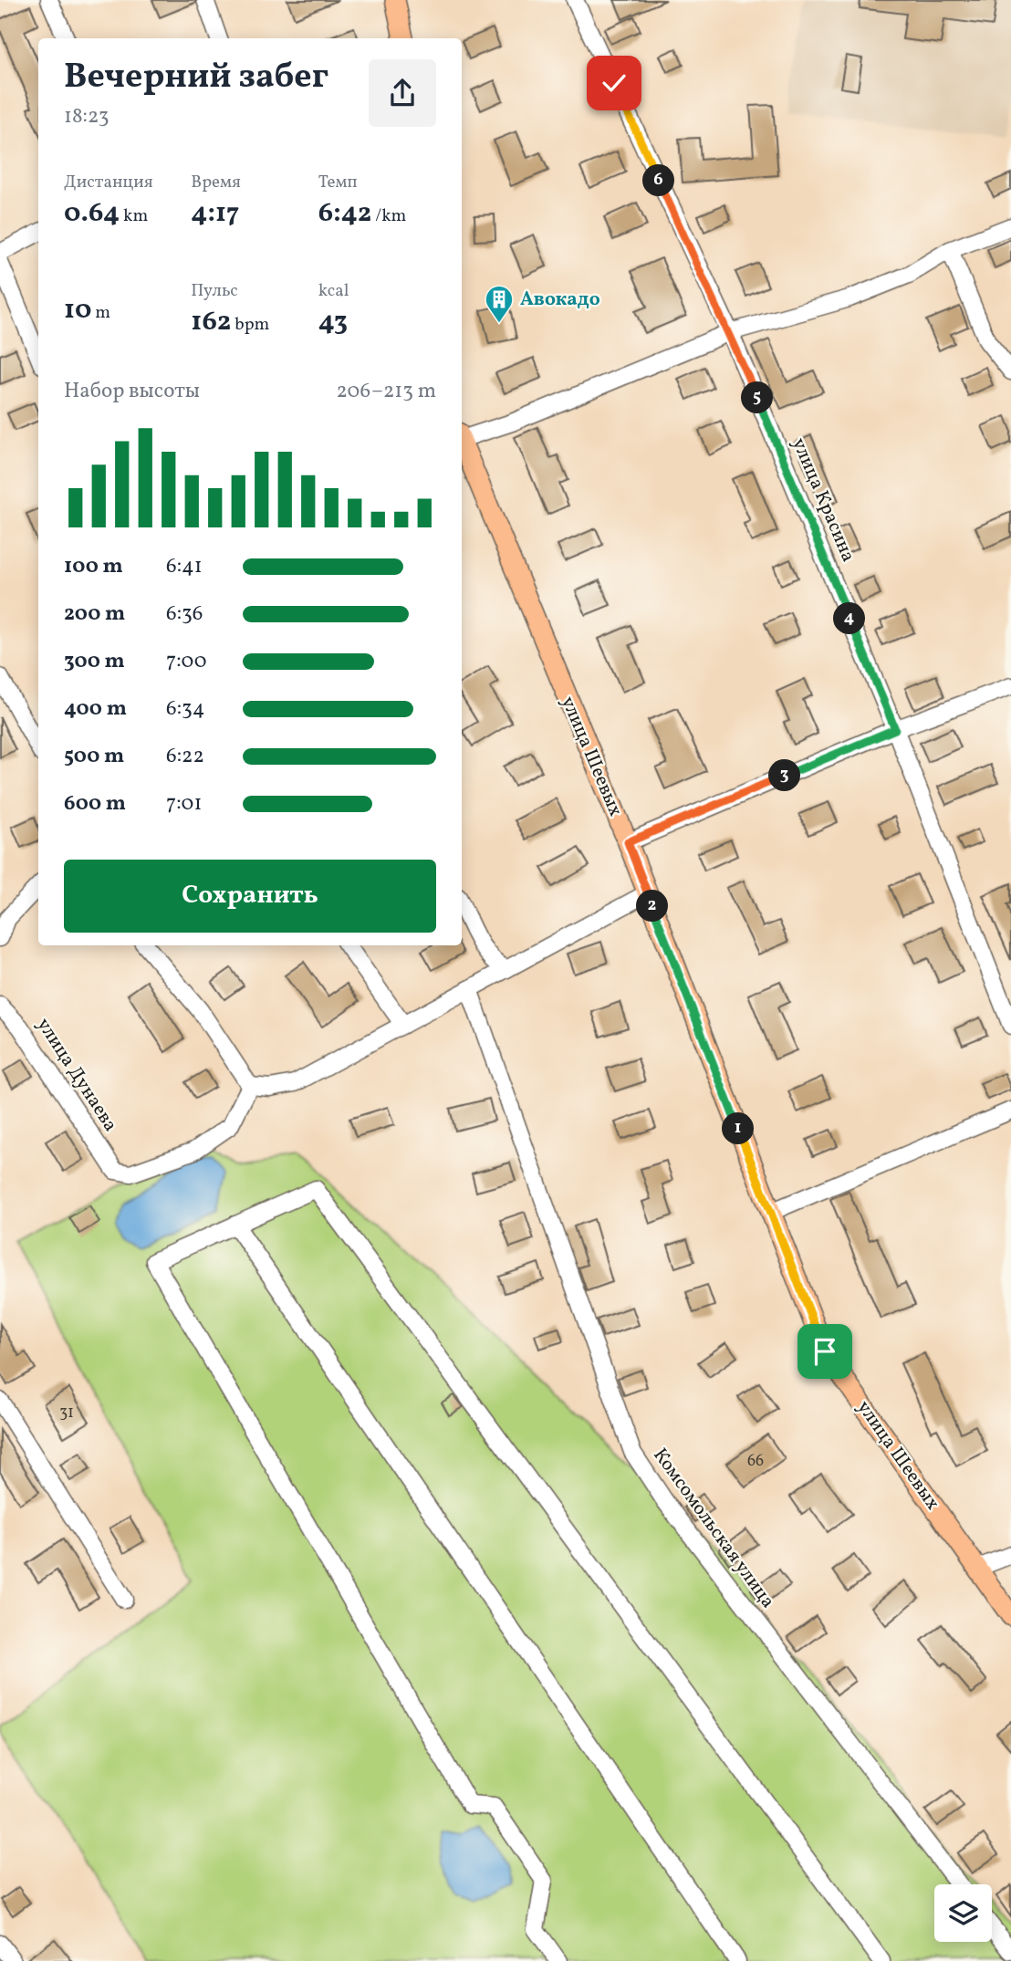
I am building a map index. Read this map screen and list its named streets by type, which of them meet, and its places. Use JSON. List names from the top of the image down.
{
  "streets": {
    "main road": ["улица Шеевых"],
    "street": ["улица Красина", "улица Дунаева", "Комсомольская улица"]
  },
  "places": {
    "building": ["Авокадо"]
  },
  "house_numbers": ["31", "66"],
  "page": {
    "heading": ["Вечерний забег", "18:23"],
    "stats": [
      ["Дистанция", "0.64 km"],
      ["Время", "4:17"],
      ["Темп", "6:42 /km"],
      ["10 m"],
      ["Пульс", "162 bpm"],
      ["kcal", "43"]
    ],
    "pins": [
      "6",
      "5",
      "4",
      "3",
      "2",
      "1"
    ],
    "chart": ["Набор высоты", "206–213 m"],
    "list": [
      {
        "name": "100 m",
        "note": "6:41"
      },
      {
        "name": "200 m",
        "note": "6:36"
      },
      {
        "name": "300 m",
        "note": "7:00"
      },
      {
        "name": "400 m",
        "note": "6:34"
      },
      {
        "name": "500 m",
        "note": "6:22"
      },
      {
        "name": "600 m",
        "note": "7:01"
      }
    ],
    "buttons": "Сохранить"
  }
}
